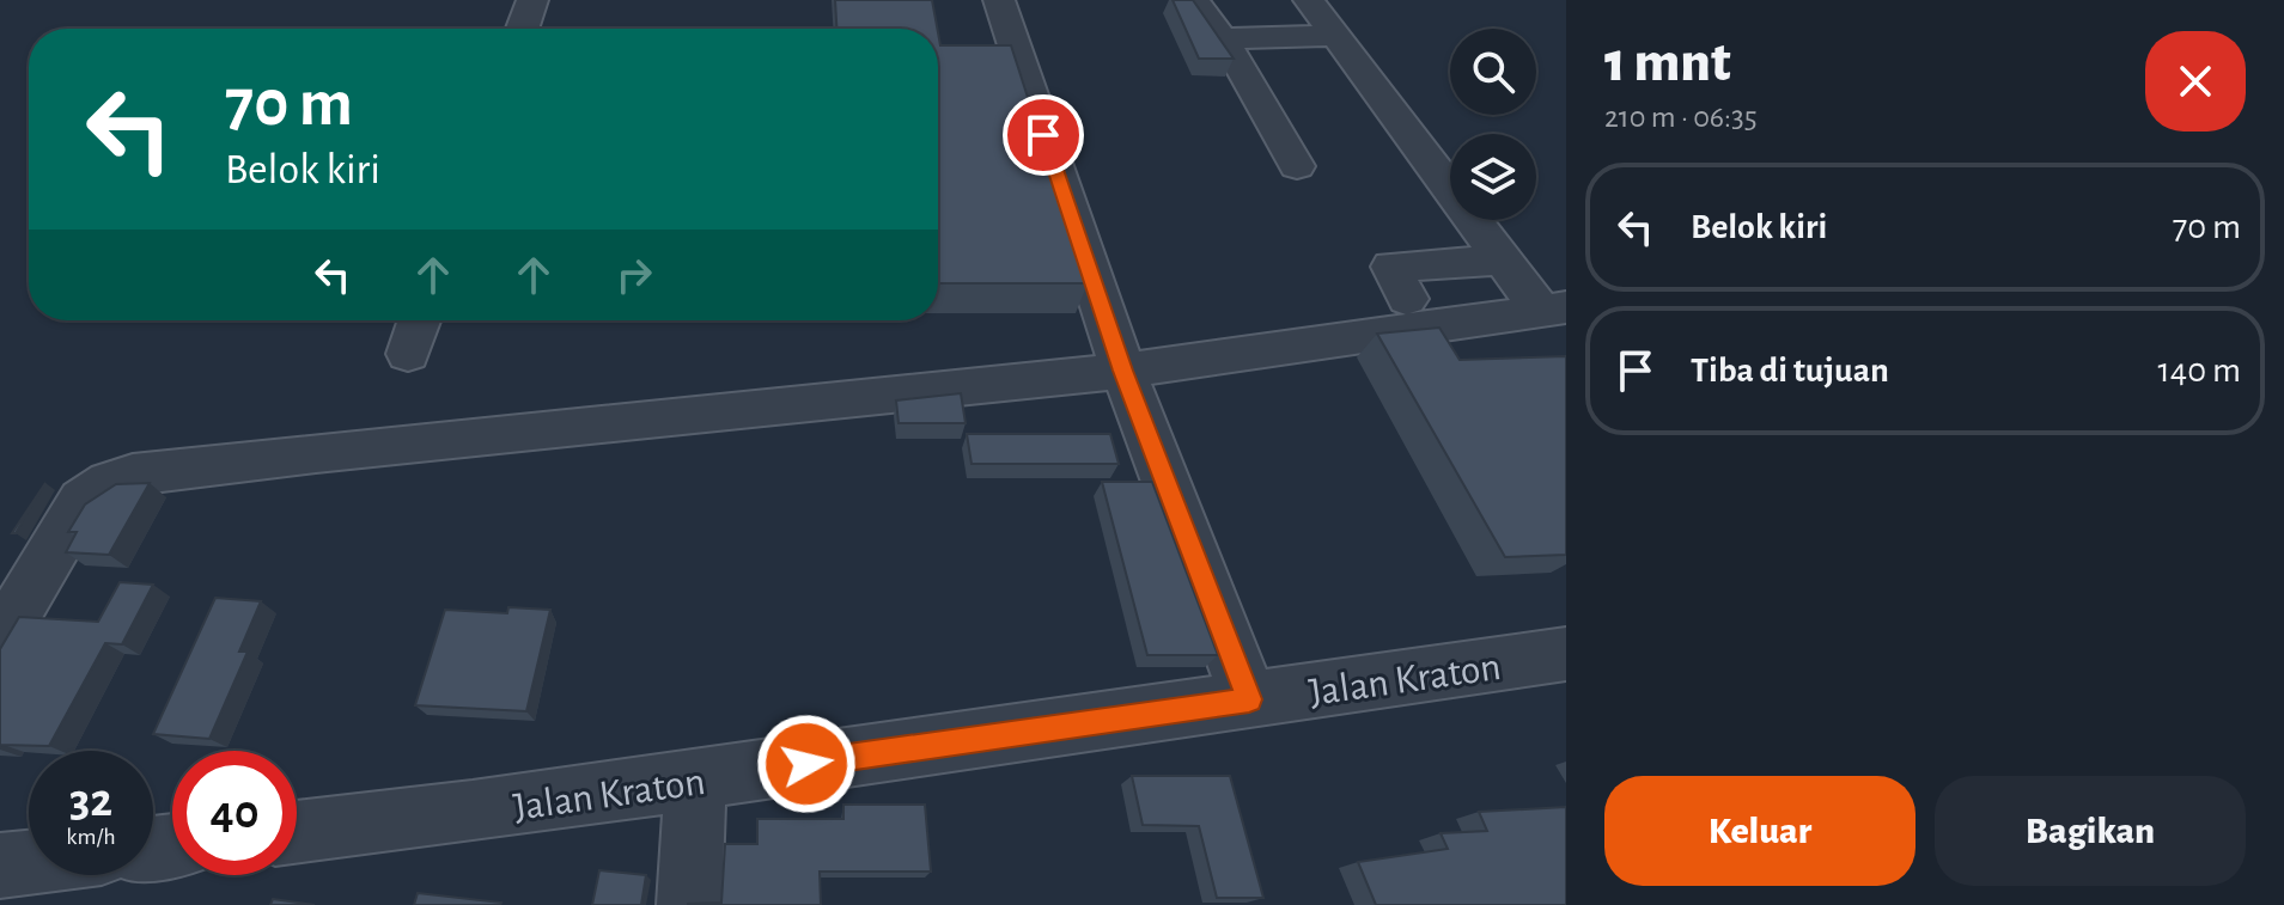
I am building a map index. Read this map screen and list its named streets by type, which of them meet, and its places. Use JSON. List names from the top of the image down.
{
  "streets": {
    "street": ["Jalan Kraton"]
  },
  "page": {
    "heading": ["1 mnt", "210 m · 06:35"],
    "turn": ["70 m", "Belok kiri"],
    "list": [
      {
        "name": "Belok kiri",
        "value": "70 m"
      },
      {
        "name": "Tiba di tujuan",
        "value": "140 m"
      }
    ],
    "speed": "32 km/h",
    "limit": "40",
    "buttons": ["Keluar", "Bagikan"]
  }
}
